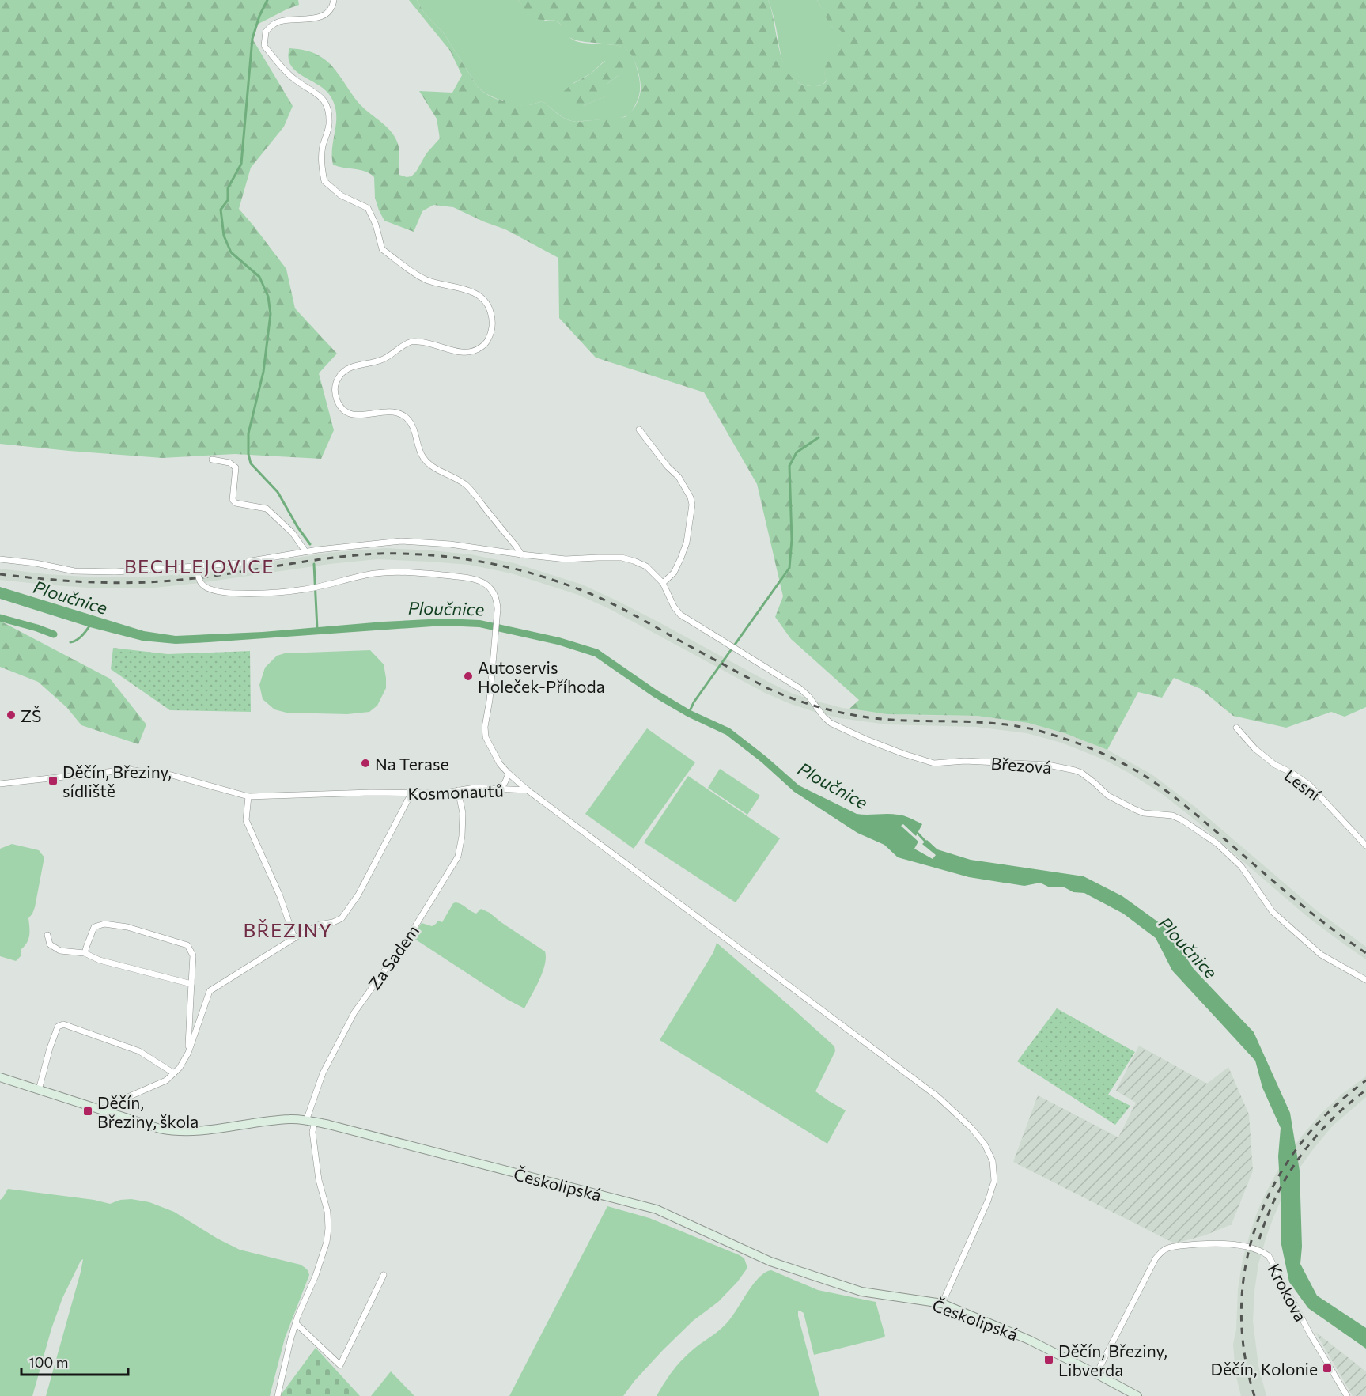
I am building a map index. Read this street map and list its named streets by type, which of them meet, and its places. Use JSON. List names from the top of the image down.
{
  "streets": {
    "main road": ["Českolipská"],
    "street": [
      "Březová",
      "Lesní",
      "Kosmonautů",
      "Za Sadem",
      "Krokova"
    ]
  },
  "crossings": [
    ["Kosmonautů", "Za Sadem"],
    ["Kosmonautů", "Českolipská"],
    ["Za Sadem", "Českolipská"],
    ["Českolipská", "Krokova"]
  ],
  "districts": ["BECHLEJOVICE", "BŘEZINY"],
  "water": ["Ploučnice"],
  "places": {
    "other": ["Autoservis Holeček-Příhoda", "ZŠ", "Na Terase"],
    "transit": [
      "Děčín, Březiny, sídliště",
      "Děčín, Březiny, škola",
      "Děčín, Březiny, Libverda",
      "Děčín, Kolonie"
    ]
  },
  "scale_bar": "100 m"
}
